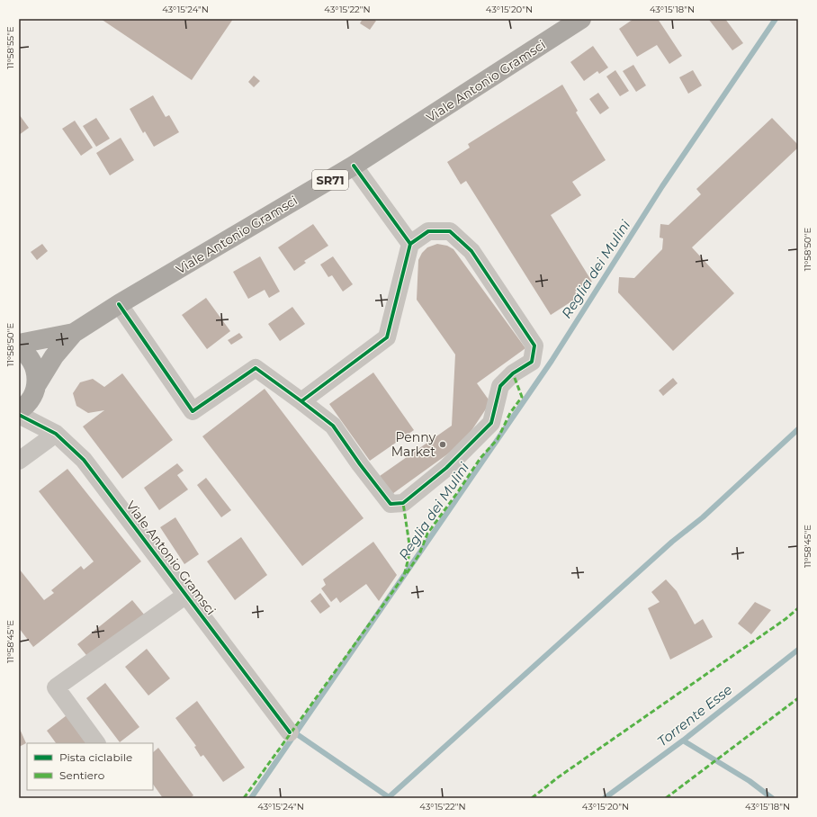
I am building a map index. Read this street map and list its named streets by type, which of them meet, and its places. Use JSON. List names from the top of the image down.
{
  "streets": {
    "main road": ["Viale Antonio Gramsci", "SR71"]
  },
  "water": ["Reglia dei Mulini", "Torrente Esse"],
  "places": ["Penny Market"],
  "legend": ["Pista ciclabile", "Sentiero"],
  "coordinates": [
    "43°15'24\"N",
    "43°15'22\"N",
    "43°15'20\"N",
    "43°15'18\"N",
    "11°58'55\"E",
    "11°58'50\"E",
    "11°58'45\"E"
  ]
}
